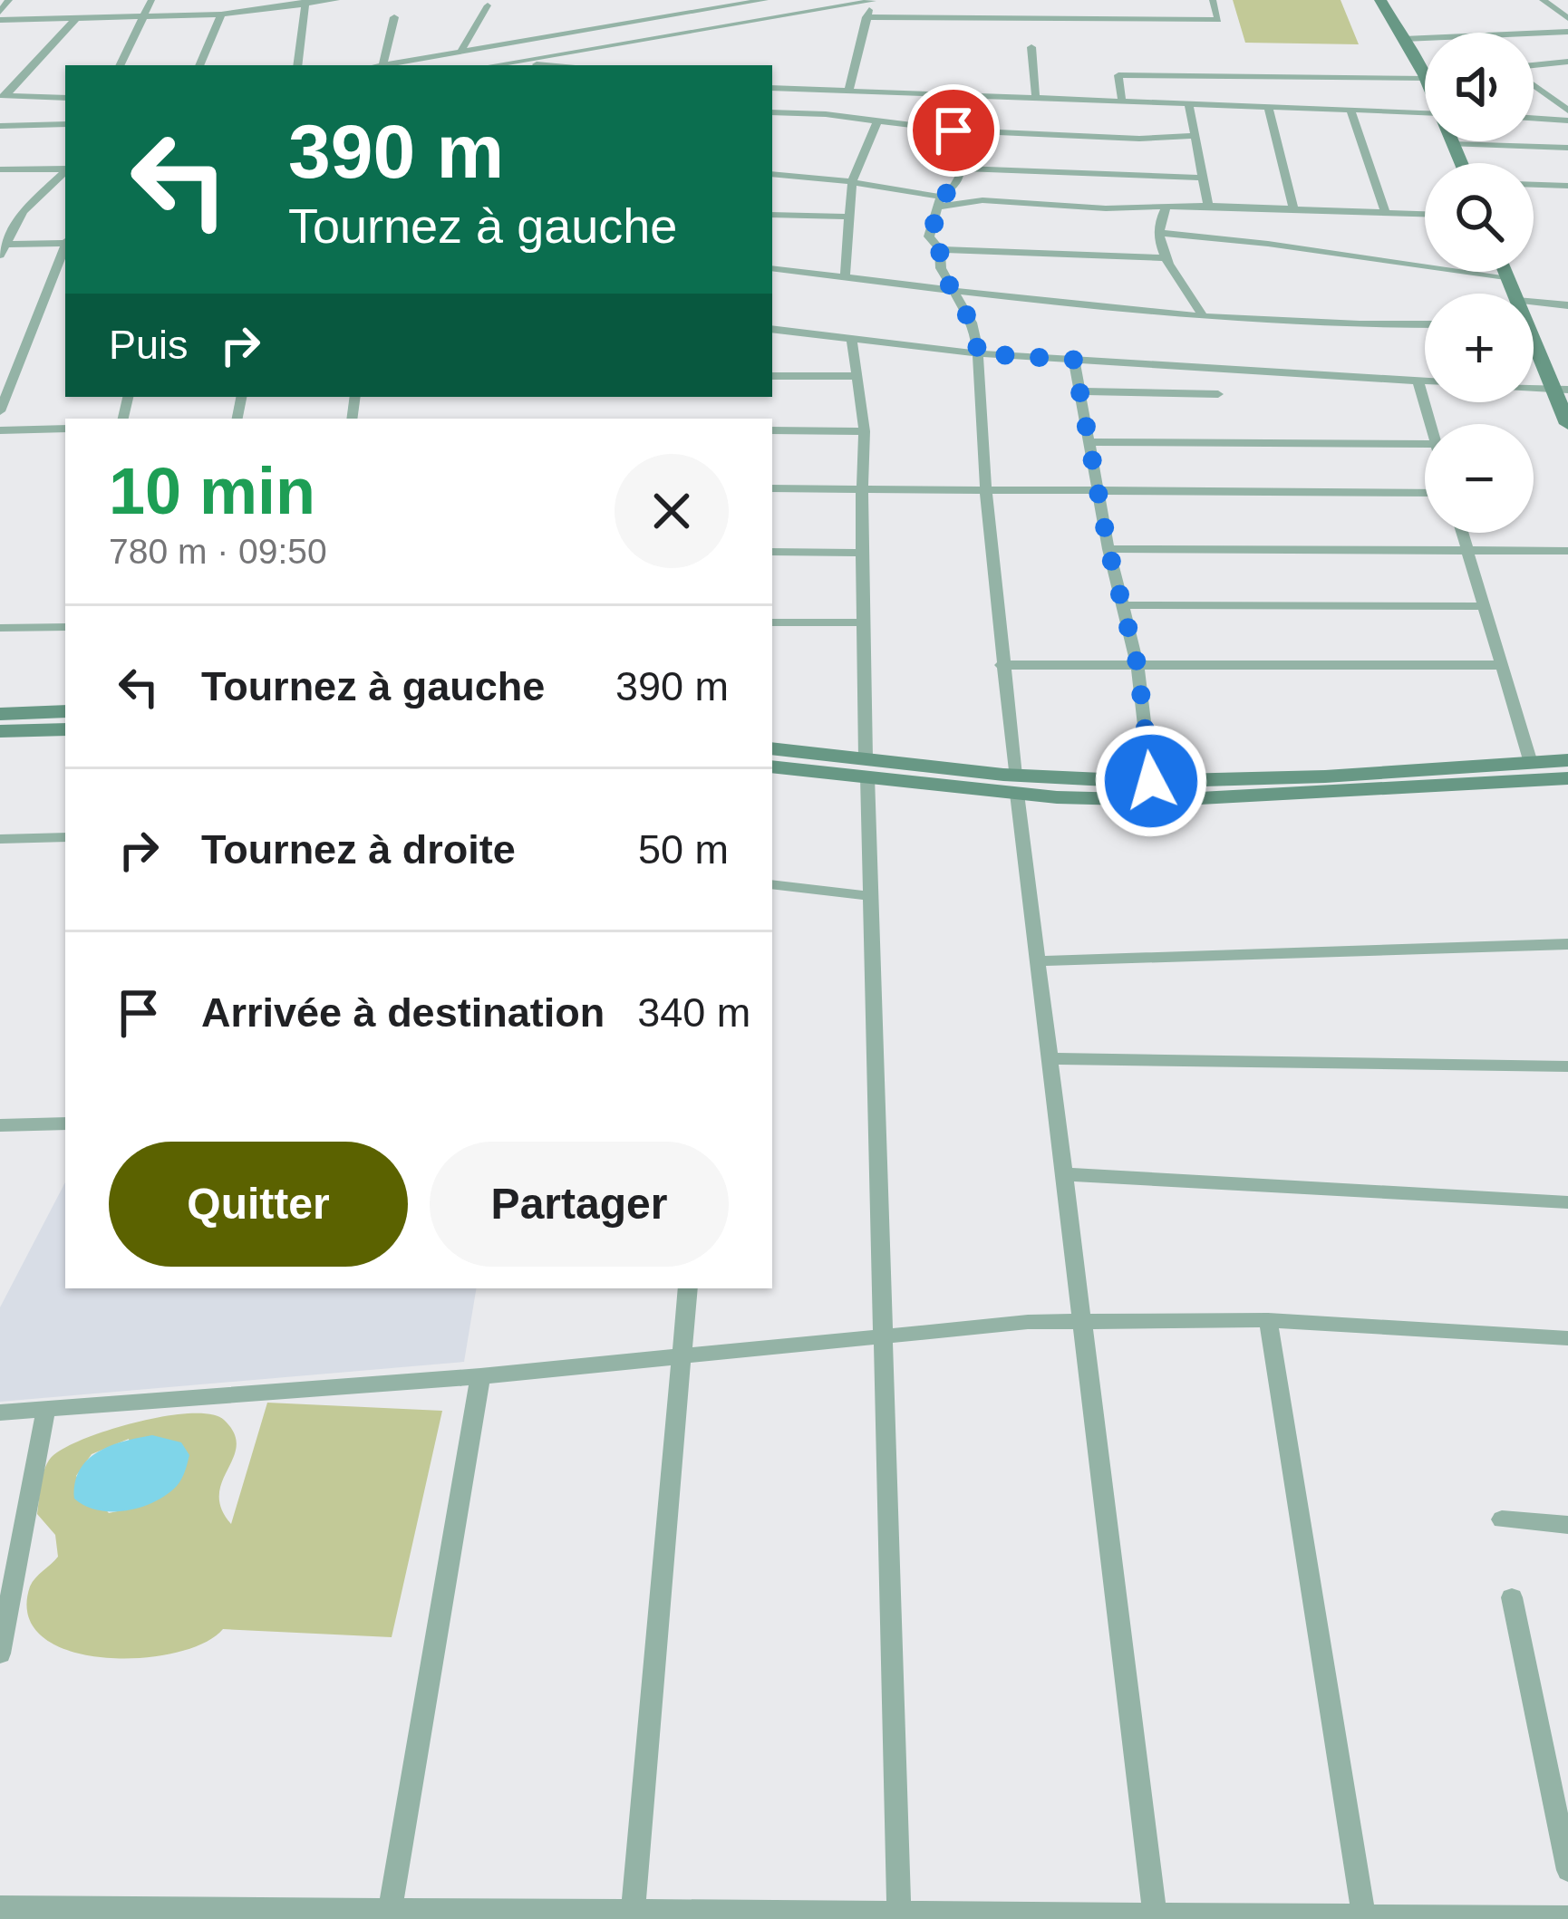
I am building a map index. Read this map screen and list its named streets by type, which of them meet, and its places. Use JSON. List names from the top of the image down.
{
  "page": {
    "map_buttons": ["+", "−"],
    "turn": ["390 m", "Tournez à gauche"],
    "then": "Puis",
    "heading": ["10 min", "780 m · 09:50"],
    "list": [
      {
        "name": "Tournez à gauche",
        "value": "390 m"
      },
      {
        "name": "Tournez à droite",
        "value": "50 m"
      },
      {
        "name": "Arrivée à destination",
        "value": "340 m"
      }
    ],
    "buttons": ["Quitter", "Partager"]
  }
}
